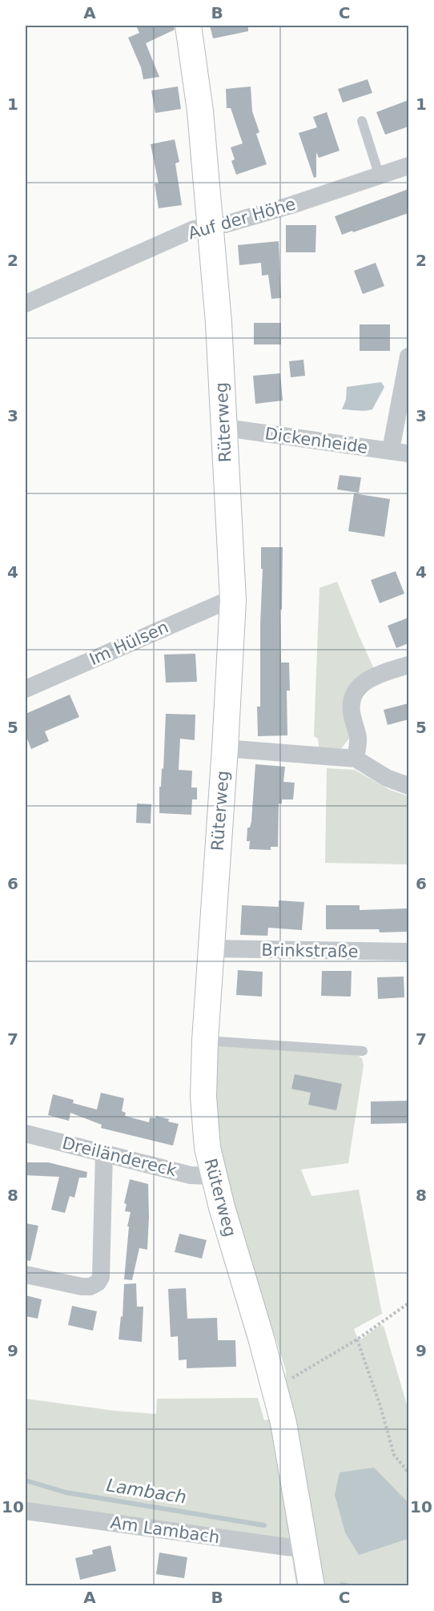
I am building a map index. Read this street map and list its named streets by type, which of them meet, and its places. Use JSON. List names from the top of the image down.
{
  "streets": {
    "street": [
      "Auf der Höhe",
      "Rüterweg",
      "Dickenheide",
      "Im Hülsen",
      "Brinkstraße",
      "Dreiländereck",
      "Am Lambach"
    ]
  },
  "crossings": [
    ["Auf der Höhe", "Rüterweg"],
    ["Rüterweg", "Dickenheide"],
    ["Rüterweg", "Im Hülsen"],
    ["Rüterweg", "Brinkstraße"],
    ["Rüterweg", "Dreiländereck"],
    ["Rüterweg", "Am Lambach"]
  ],
  "water": ["Lambach"],
  "grid": {
    "columns": ["A", "B", "C"],
    "rows": [
      "1",
      "2",
      "3",
      "4",
      "5",
      "6",
      "7",
      "8",
      "9",
      "10"
    ]
  }
}
